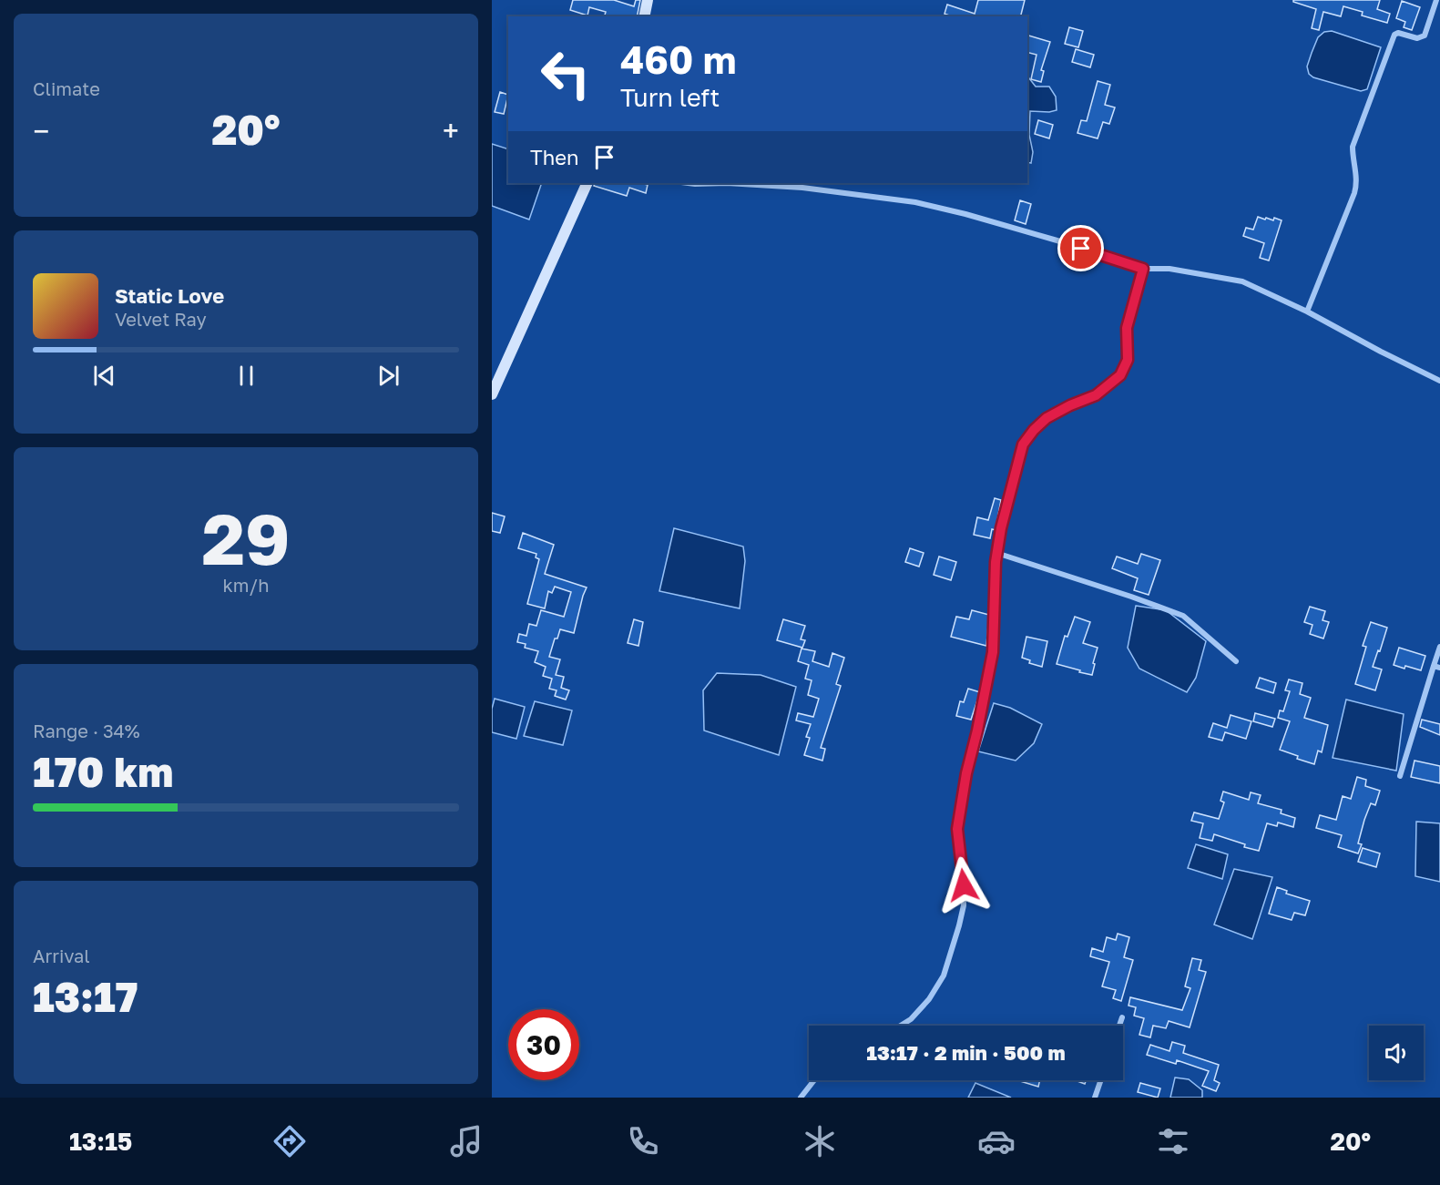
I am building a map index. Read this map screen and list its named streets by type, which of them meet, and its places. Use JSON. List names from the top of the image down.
{
  "page": {
    "tile": [
      "Climate",
      ["29", "km/h"],
      ["Range · 34%", "170 km"],
      ["Arrival", "13:17"]
    ],
    "turn": ["460 m", "Turn left"],
    "heat": ["−", "20°", "+"],
    "then": "Then",
    "song": ["Static Love", "Velvet Ray"],
    "limit": "30",
    "trip": "13:17 · 2 min · 500 m",
    "tabs": ["13:15", "20°"]
  }
}
